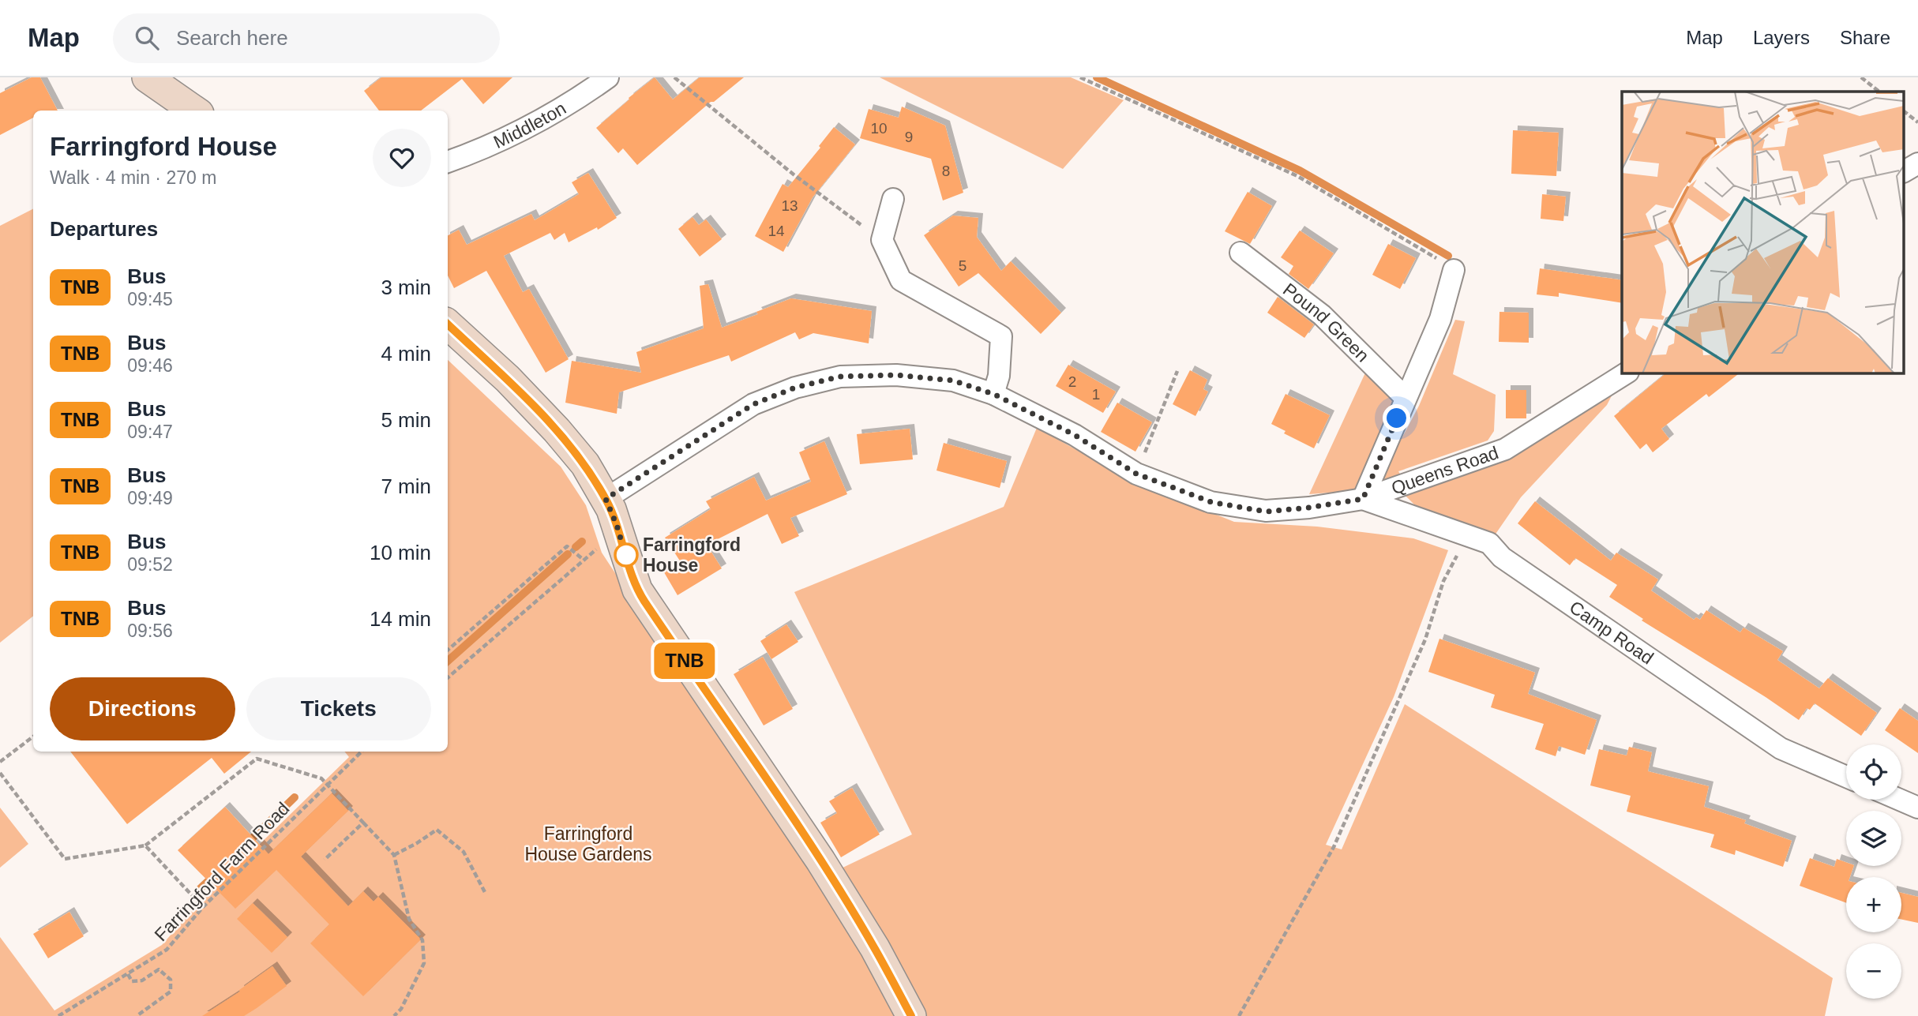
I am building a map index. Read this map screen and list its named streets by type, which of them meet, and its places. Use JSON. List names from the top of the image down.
{
  "streets": {
    "street": [
      "Middleton",
      "Pound Green",
      "Queens Road",
      "Camp Road"
    ],
    "path": ["Farringford Farm Road"]
  },
  "crossings": [
    ["Queens Road", "Camp Road"]
  ],
  "parks": ["Farringford House Gardens"],
  "places": ["Farringford House"],
  "lines": ["bus line TNB"],
  "house_numbers": [
    "10",
    "9",
    "8",
    "13",
    "14",
    "5",
    "2",
    "1"
  ],
  "page": {
    "header": "Map",
    "search": "Search here",
    "nav": ["Map", "Layers", "Share"],
    "on_map": "TNB",
    "heading": [
      ["Farringford House", "Walk · 4 min · 270 m"],
      "Departures"
    ],
    "list": [
      {
        "mark": "TNB",
        "name": "Bus",
        "note": "09:45",
        "value": "3 min"
      },
      {
        "mark": "TNB",
        "name": "Bus",
        "note": "09:46",
        "value": "4 min"
      },
      {
        "mark": "TNB",
        "name": "Bus",
        "note": "09:47",
        "value": "5 min"
      },
      {
        "mark": "TNB",
        "name": "Bus",
        "note": "09:49",
        "value": "7 min"
      },
      {
        "mark": "TNB",
        "name": "Bus",
        "note": "09:52",
        "value": "10 min"
      },
      {
        "mark": "TNB",
        "name": "Bus",
        "note": "09:56",
        "value": "14 min"
      }
    ],
    "buttons": ["Directions", "Tickets"],
    "map_buttons": ["+", "−"]
  }
}
